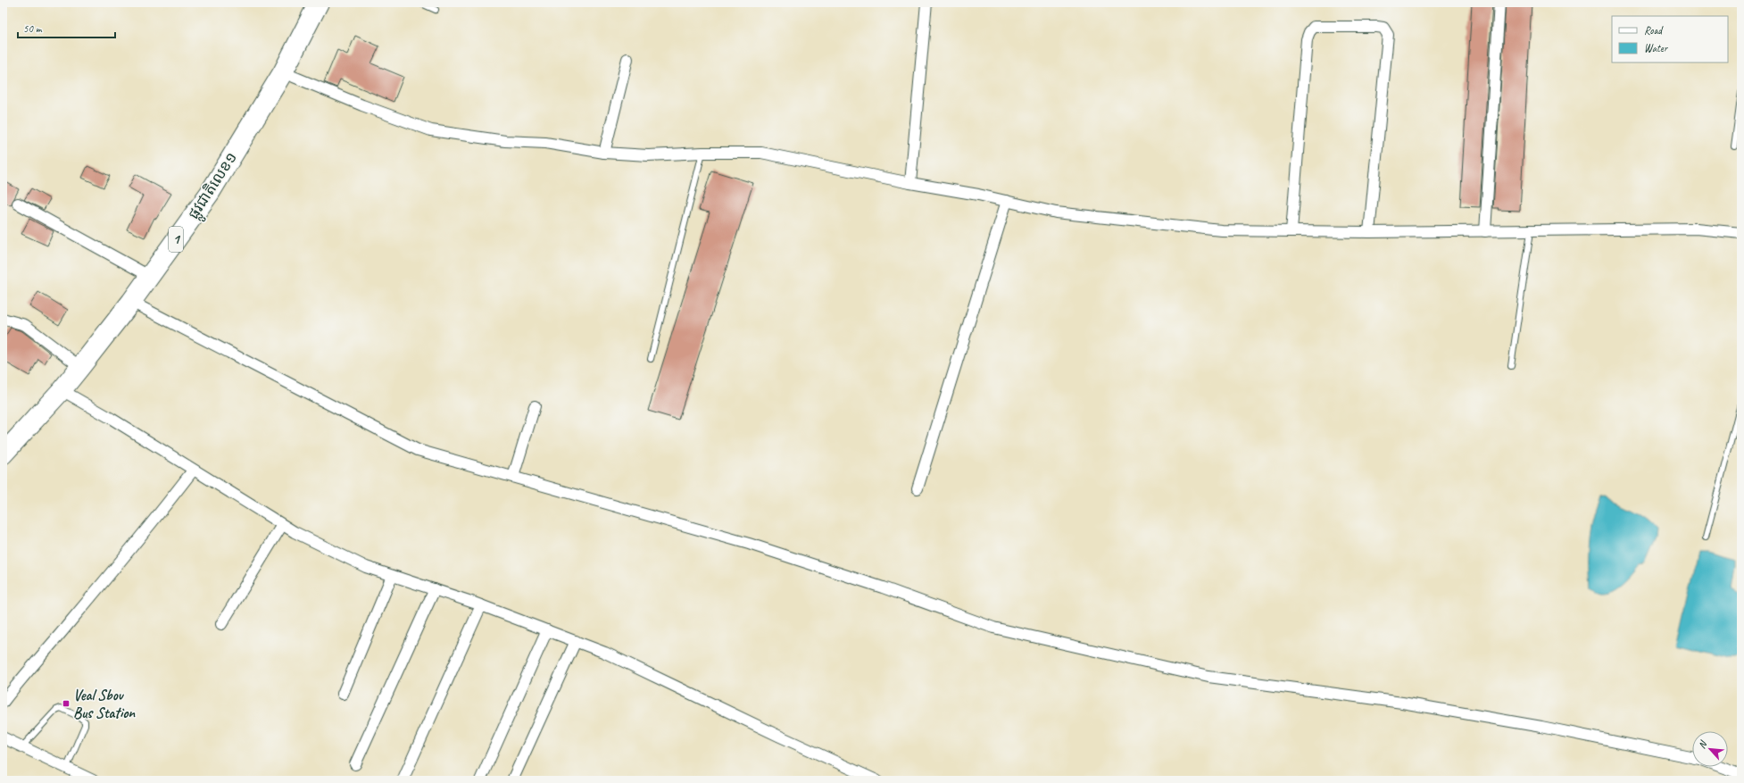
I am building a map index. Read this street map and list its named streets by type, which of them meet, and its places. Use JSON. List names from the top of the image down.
{
  "streets": {
    "highway": ["ផ្លូវជាតិលេខ១", "1"]
  },
  "places": {
    "transit": ["Veal Sbov Bus Station"]
  },
  "legend": ["Road", "Water"],
  "scale_bar": "50 m",
  "north": "top left"
}
